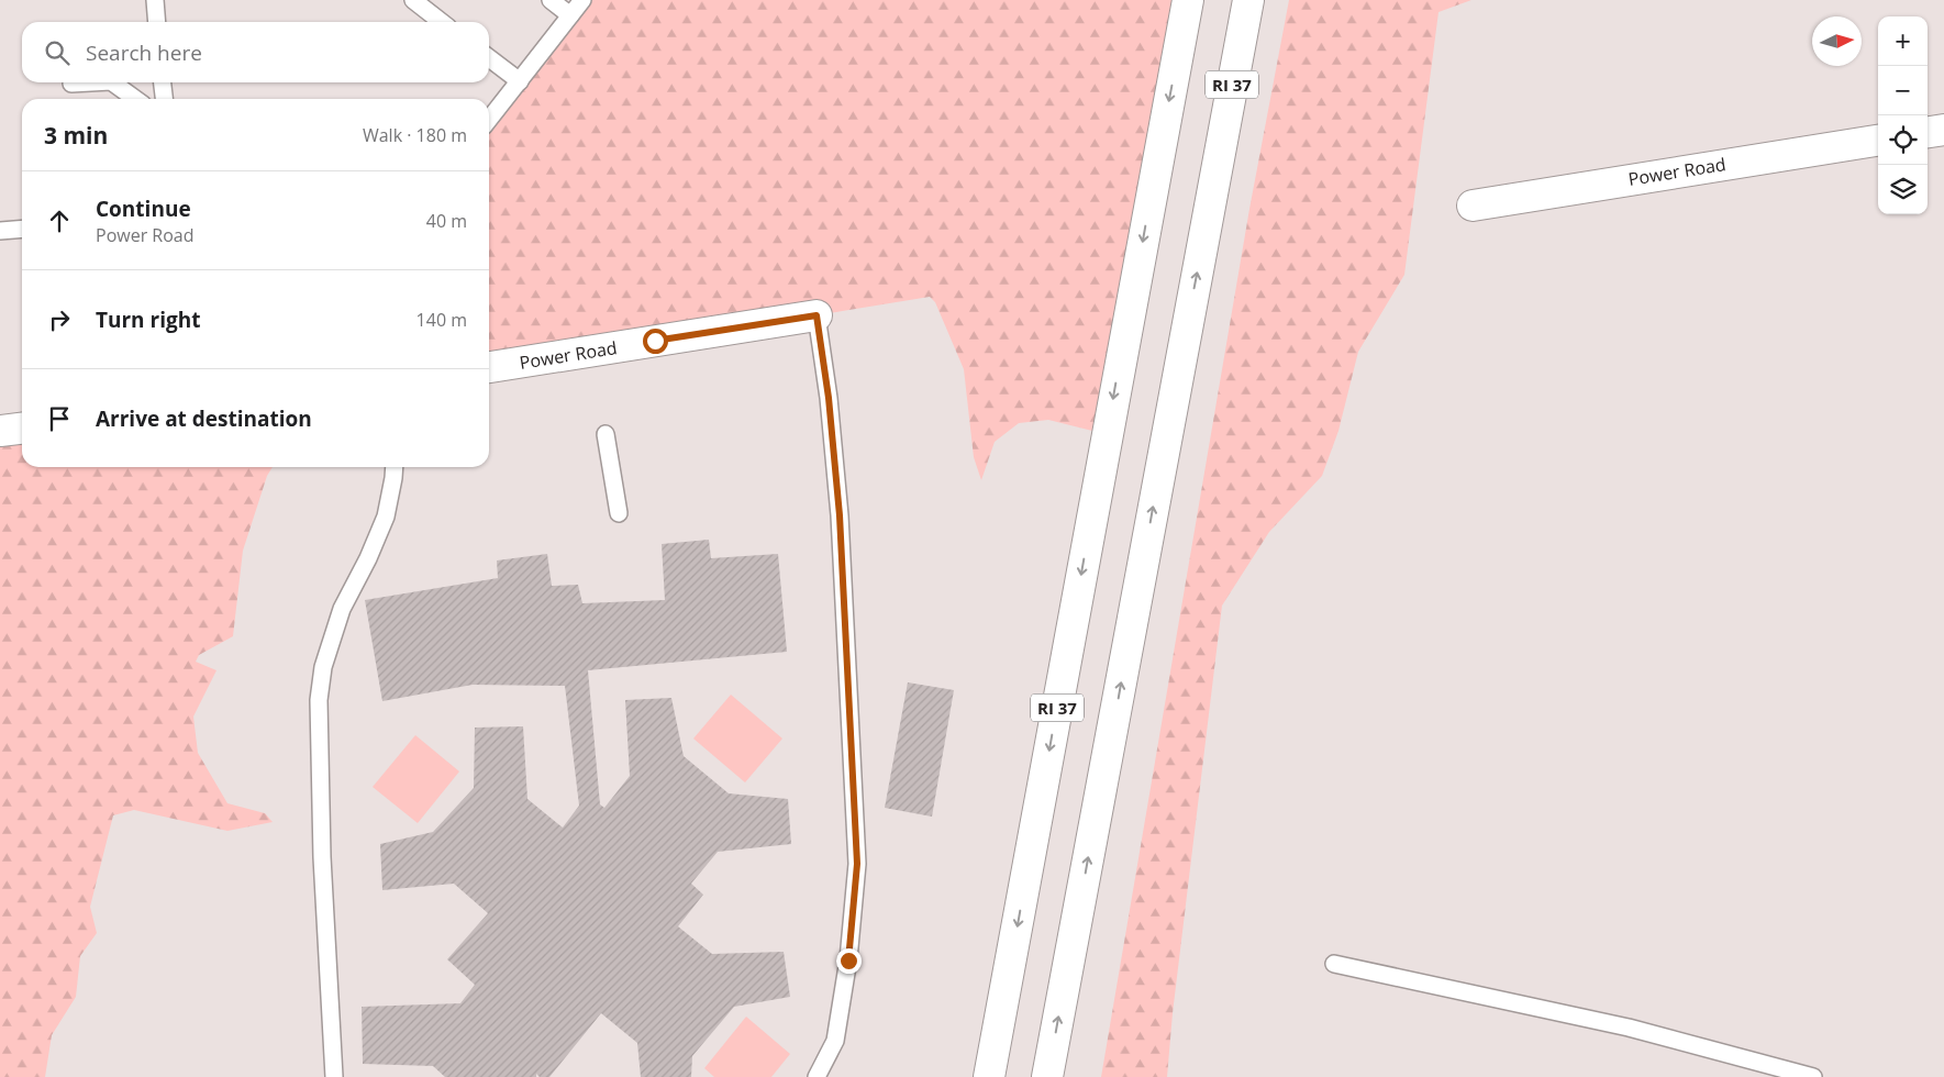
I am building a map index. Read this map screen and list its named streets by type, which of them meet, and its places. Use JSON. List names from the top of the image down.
{
  "streets": {
    "main road": ["RI 37", "Power Road"]
  },
  "north": "right",
  "page": {
    "map_buttons": ["+", "−"],
    "search": "Search here",
    "heading": ["3 min", "Walk · 180 m"],
    "list": [
      ["Continue", "Power Road", "40 m"],
      ["Turn right", "140 m"],
      "Arrive at destination"
    ]
  }
}
